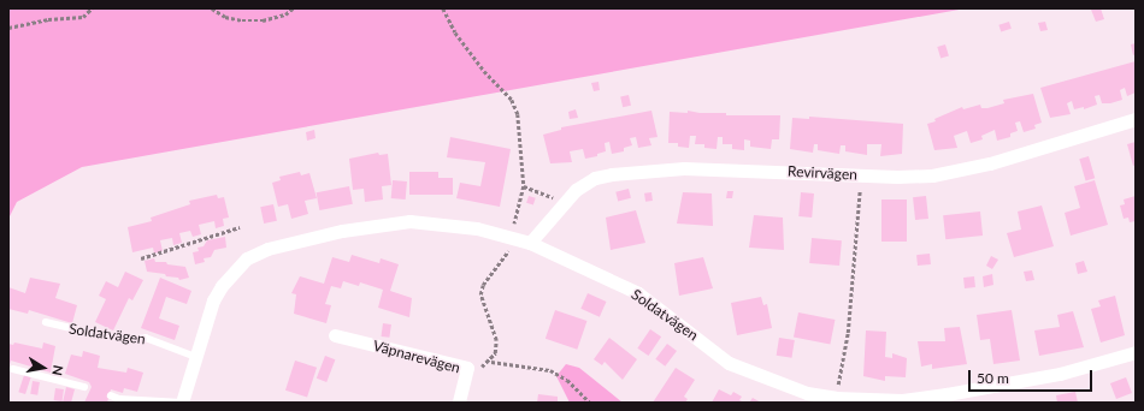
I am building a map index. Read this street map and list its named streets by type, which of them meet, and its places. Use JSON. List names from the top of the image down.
{
  "streets": {
    "street": ["Revirvägen", "Soldatvägen", "Väpnarevägen"]
  },
  "crossings": [
    ["Revirvägen", "Soldatvägen"]
  ],
  "scale_bar": "50 m",
  "north": "right"
}
